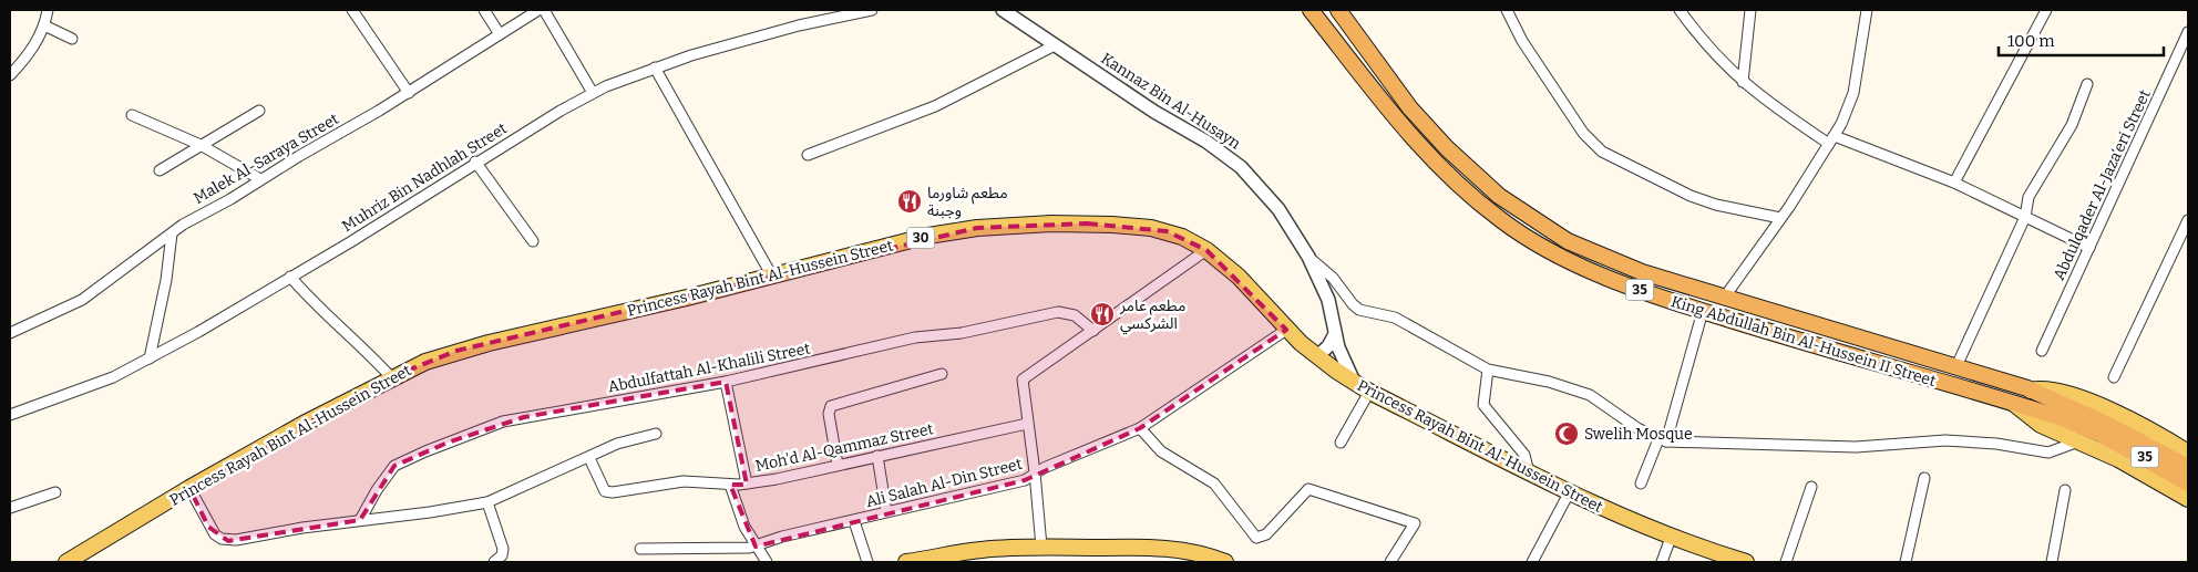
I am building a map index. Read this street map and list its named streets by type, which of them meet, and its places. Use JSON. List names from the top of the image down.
{
  "streets": {
    "highway": ["35", "King Abdullah Bin Al-Hussein II Street"],
    "main road": ["30", "Princess Rayah Bint Al-Hussein Street"],
    "street": [
      "Kannaz Bin Al-Husayn",
      "Malek Al-Saraya Street",
      "Muhriz Bin Nadhlah Street",
      "Abdulqader Al-Jaza‘eri Street",
      "Abdulfattah Al-Khalili Street",
      "Moh'd Al-Qammaz Street",
      "Ali Salah Al-Din Street"
    ]
  },
  "crossings": [
    ["Kannaz Bin Al-Husayn", "Princess Rayah Bint Al-Hussein Street"],
    ["Princess Rayah Bint Al-Hussein Street", "Ali Salah Al-Din Street"]
  ],
  "places": {
    "restaurant": ["مطعم شاورما وجبنة", "مطعم عامر الشركسي"],
    "mosque": ["Swelih Mosque"]
  },
  "scale_bar": "100 m"
}
